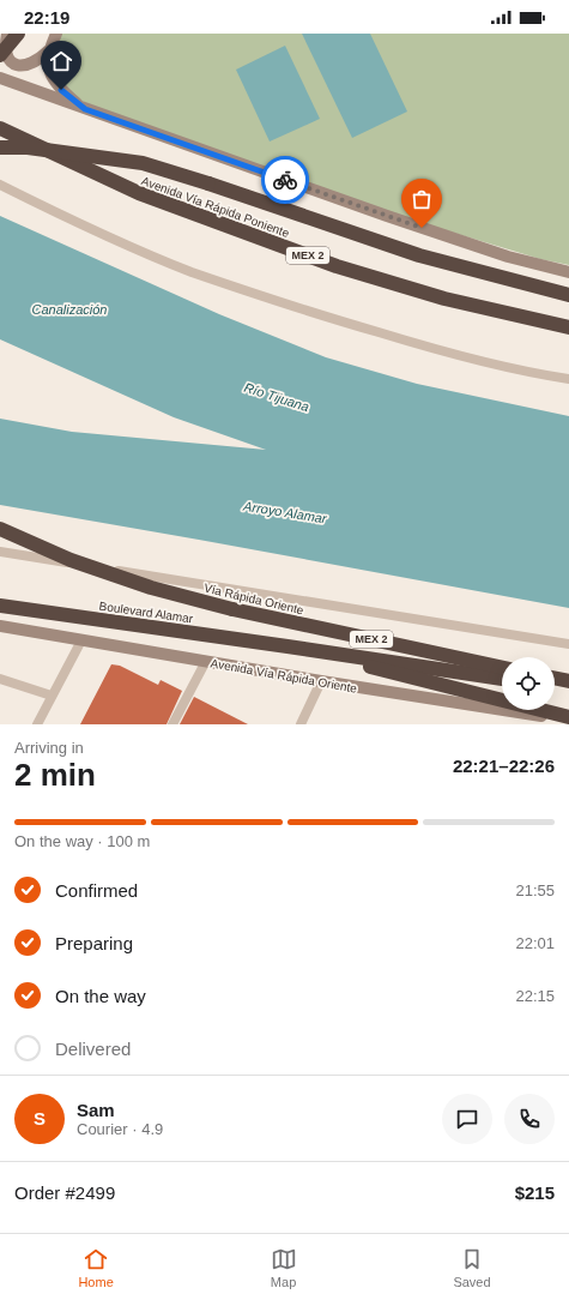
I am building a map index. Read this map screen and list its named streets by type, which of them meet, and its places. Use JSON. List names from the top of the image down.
{
  "streets": {
    "highway": [
      "Avenida Vía Rápida Poniente",
      "MEX 2",
      "Vía Rápida Oriente",
      "Boulevard Alamar"
    ],
    "main road": ["Avenida Vía Rápida Oriente"]
  },
  "water": ["Canalización", "Río Tijuana", "Arroyo Alamar"],
  "page": {
    "status": "22:19",
    "heading": ["2 min", "Arriving in", "22:21–22:26"],
    "panel": [
      "Sam",
      "Courier · 4.9",
      "Order #2499",
      "$215"
    ],
    "bar": "On the way · 100 m",
    "list": [
      ["Confirmed", "21:55"],
      ["Preparing", "22:01"],
      ["On the way", "22:15"],
      "Delivered"
    ],
    "round": "S",
    "tabs": ["Home", "Map", "Saved"]
  }
}
